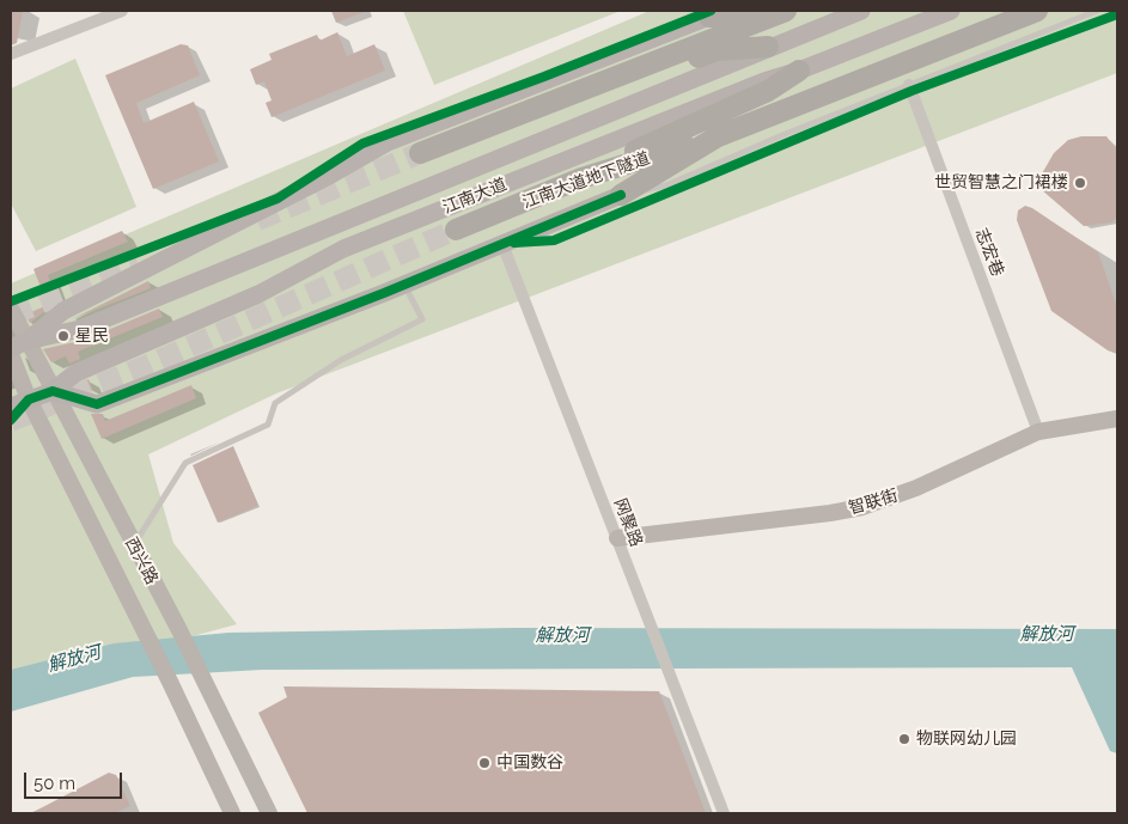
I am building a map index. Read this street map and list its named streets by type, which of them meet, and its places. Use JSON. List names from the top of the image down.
{
  "streets": {
    "highway": ["江南大道地下隧道"],
    "main road": ["江南大道", "智联街", "西兴路"],
    "street": ["志宏巷", "网聚路"]
  },
  "crossings": [
    ["江南大道", "西兴路"],
    ["志宏巷", "智联街"],
    ["智联街", "网聚路"]
  ],
  "water": ["解放河"],
  "places": [
    "世贸智慧之门裙楼",
    "星民",
    "物联网幼儿园",
    "中国数谷"
  ],
  "scale_bar": "50 m"
}
